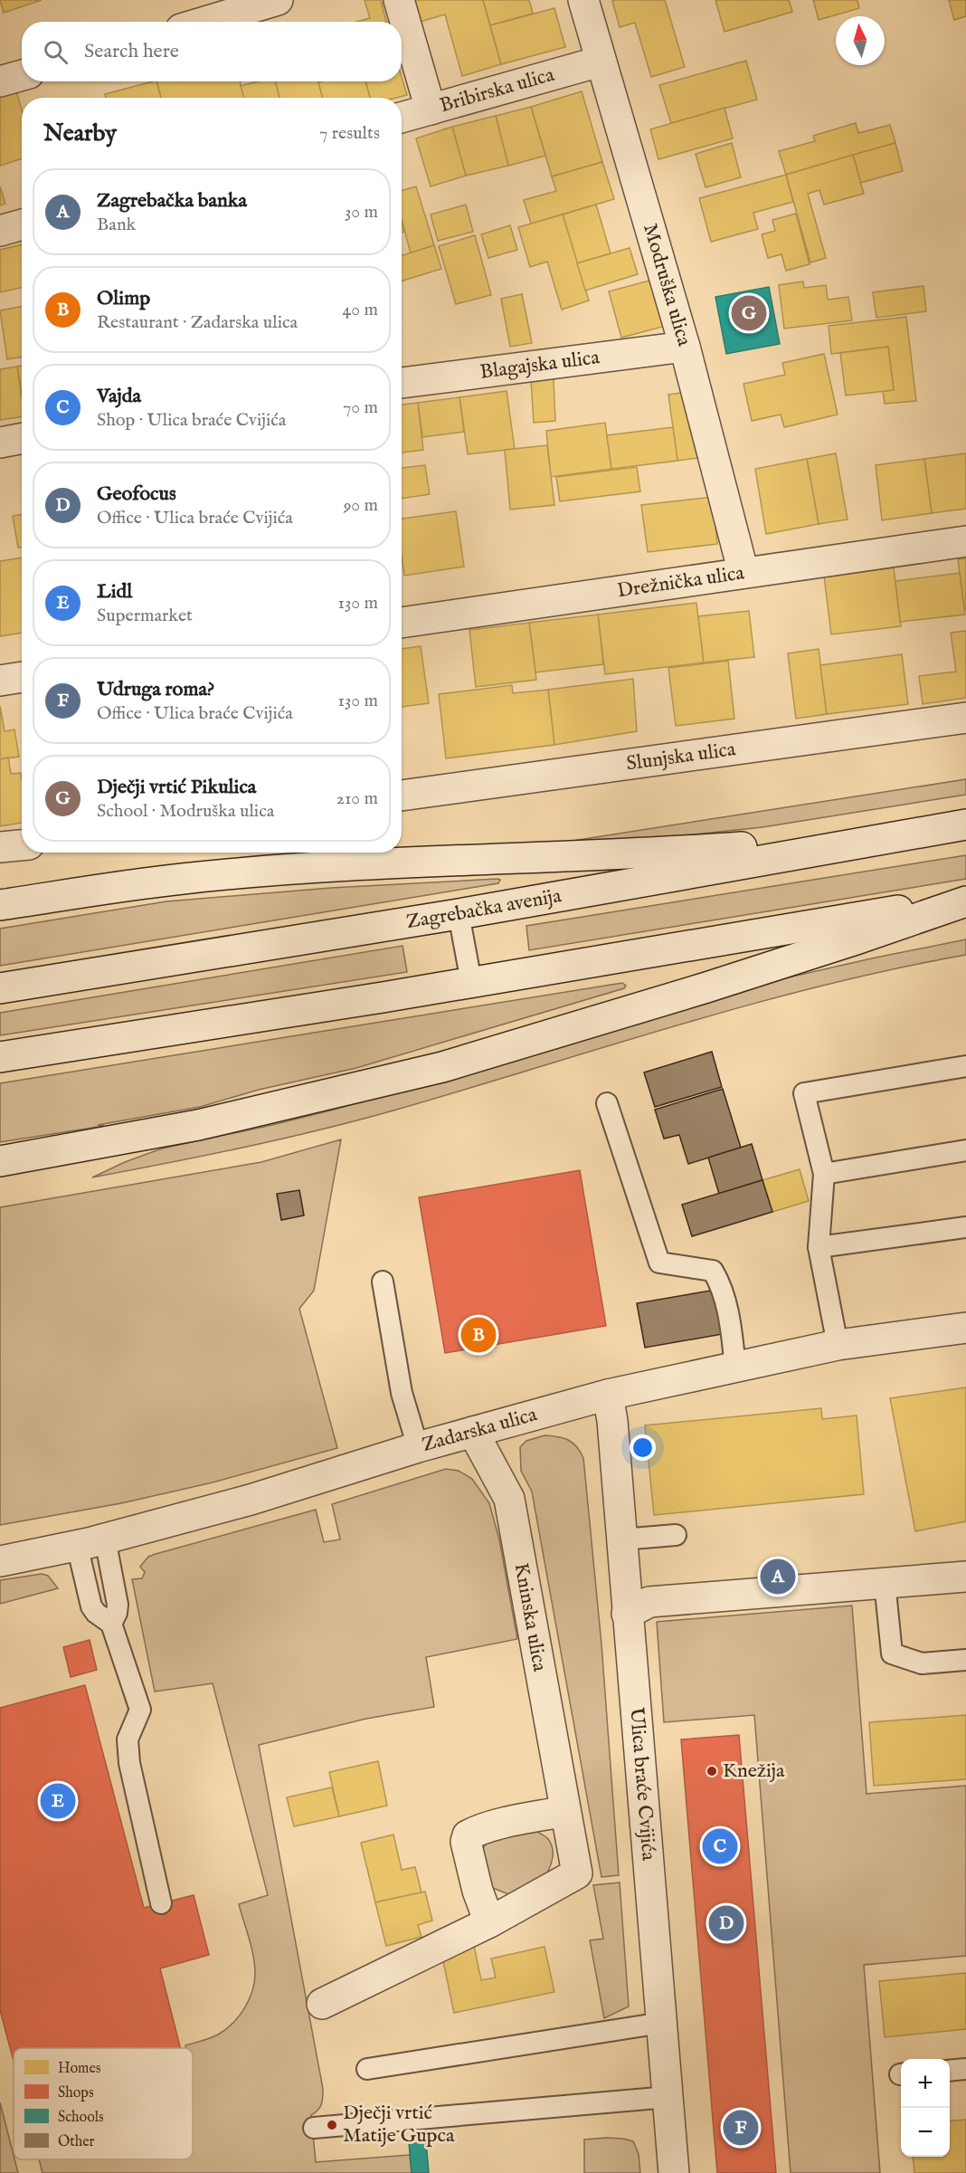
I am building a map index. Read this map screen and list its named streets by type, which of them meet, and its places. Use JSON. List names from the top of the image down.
{
  "streets": {
    "street": [
      "Bribirska ulica",
      "Modruška ulica",
      "Blagajska ulica",
      "Drežnička ulica",
      "Slunjska ulica",
      "Zagrebačka avenija",
      "Zadarska ulica",
      "Kninska ulica",
      "Ulica braće Cvijića"
    ]
  },
  "crossings": [
    ["Bribirska ulica", "Modruška ulica"],
    ["Modruška ulica", "Blagajska ulica"],
    ["Modruška ulica", "Drežnička ulica"],
    ["Zadarska ulica", "Kninska ulica"],
    ["Zadarska ulica", "Ulica braće Cvijića"]
  ],
  "places": ["Knežija", "Dječji vrtić Matije Gupca"],
  "legend": [
    "Homes",
    "Shops",
    "Schools",
    "Other"
  ],
  "north": "top",
  "page": {
    "search": "Search here",
    "heading": ["Nearby", "7 results"],
    "list": [
      {
        "mark": "A",
        "name": "Zagrebačka banka",
        "note": "Bank",
        "value": "30 m"
      },
      {
        "mark": "B",
        "name": "Olimp",
        "note": "Restaurant · Zadarska ulica",
        "value": "40 m"
      },
      {
        "mark": "C",
        "name": "Vajda",
        "note": "Shop · Ulica braće Cvijića",
        "value": "70 m"
      },
      {
        "mark": "D",
        "name": "Geofocus",
        "note": "Office · Ulica braće Cvijića",
        "value": "90 m"
      },
      {
        "mark": "E",
        "name": "Lidl",
        "note": "Supermarket",
        "value": "130 m"
      },
      {
        "mark": "F",
        "name": "Udruga roma?",
        "note": "Office · Ulica braće Cvijića",
        "value": "130 m"
      },
      {
        "mark": "G",
        "name": "Dječji vrtić Pikulica",
        "note": "School · Modruška ulica",
        "value": "210 m"
      }
    ],
    "pins": [
      "G",
      "B",
      "A",
      "E",
      "C",
      "D",
      "F"
    ],
    "map_buttons": ["+", "−"]
  }
}
